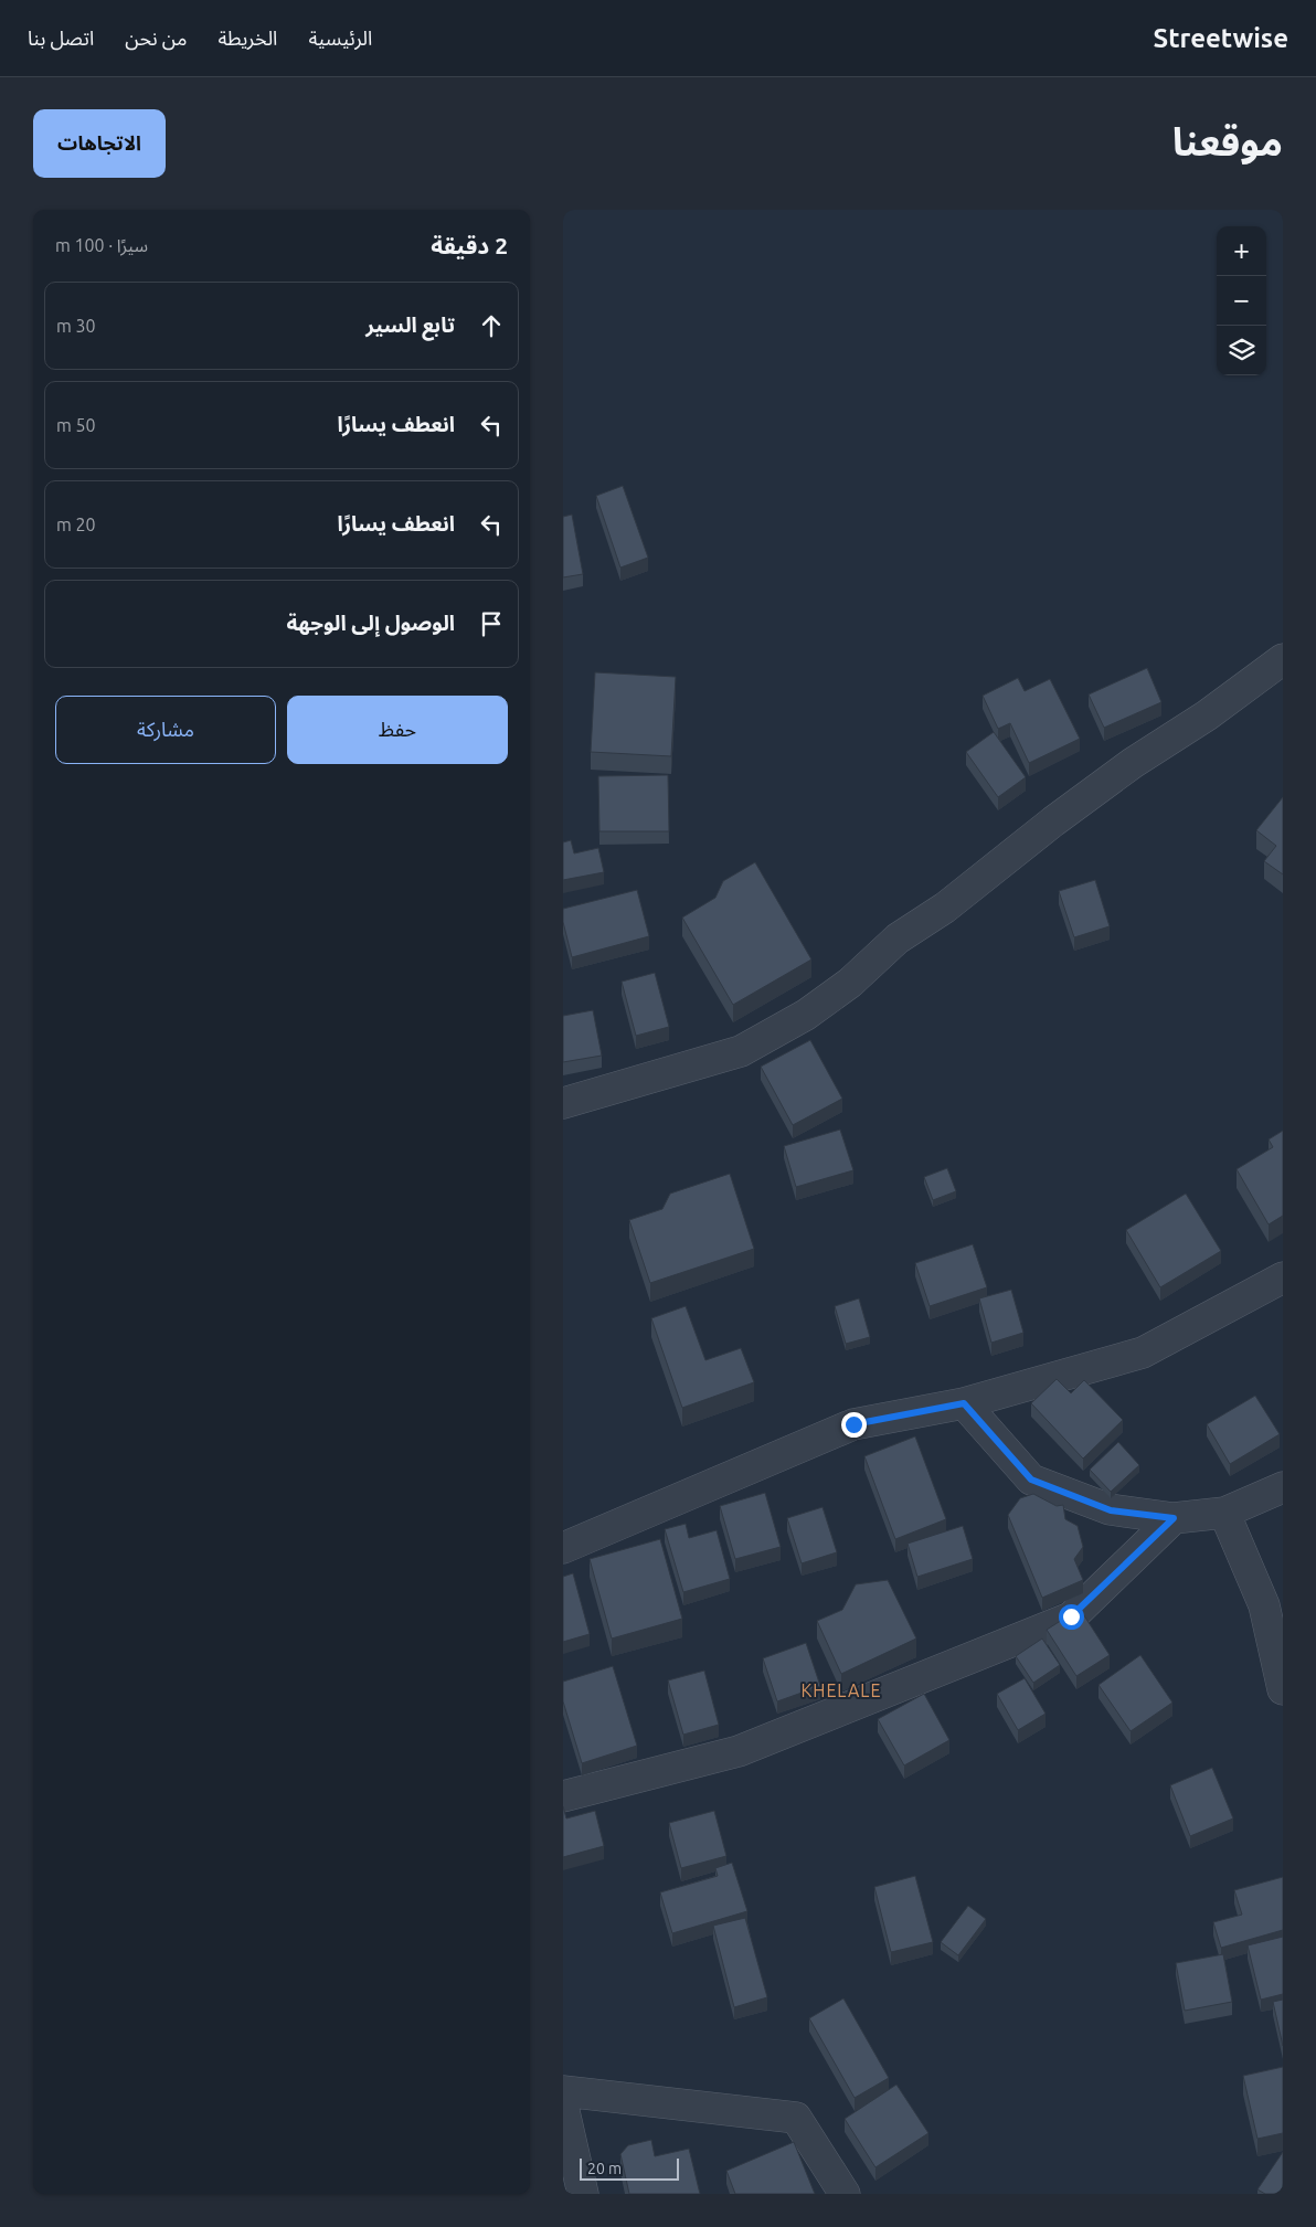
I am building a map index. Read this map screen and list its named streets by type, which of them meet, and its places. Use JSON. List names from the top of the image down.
{
  "districts": ["KHELALE"],
  "scale_bar": "20 m",
  "page": {
    "header": "Streetwise",
    "nav": [
      "الرئيسية",
      "الخريطة",
      "من نحن",
      "اتصل بنا"
    ],
    "title": "موقعنا",
    "buttons": [
      "الاتجاهات",
      ["حفظ", "مشاركة"]
    ],
    "heading": ["2 دقيقة", "سيرًا · 100 m"],
    "map_buttons": ["+", "−"],
    "list": [
      ["تابع السير", "30 m"],
      ["انعطف يسارًا", "50 m"],
      ["انعطف يسارًا", "20 m"],
      "الوصول إلى الوجهة"
    ],
    "scale": "20 m"
  }
}
